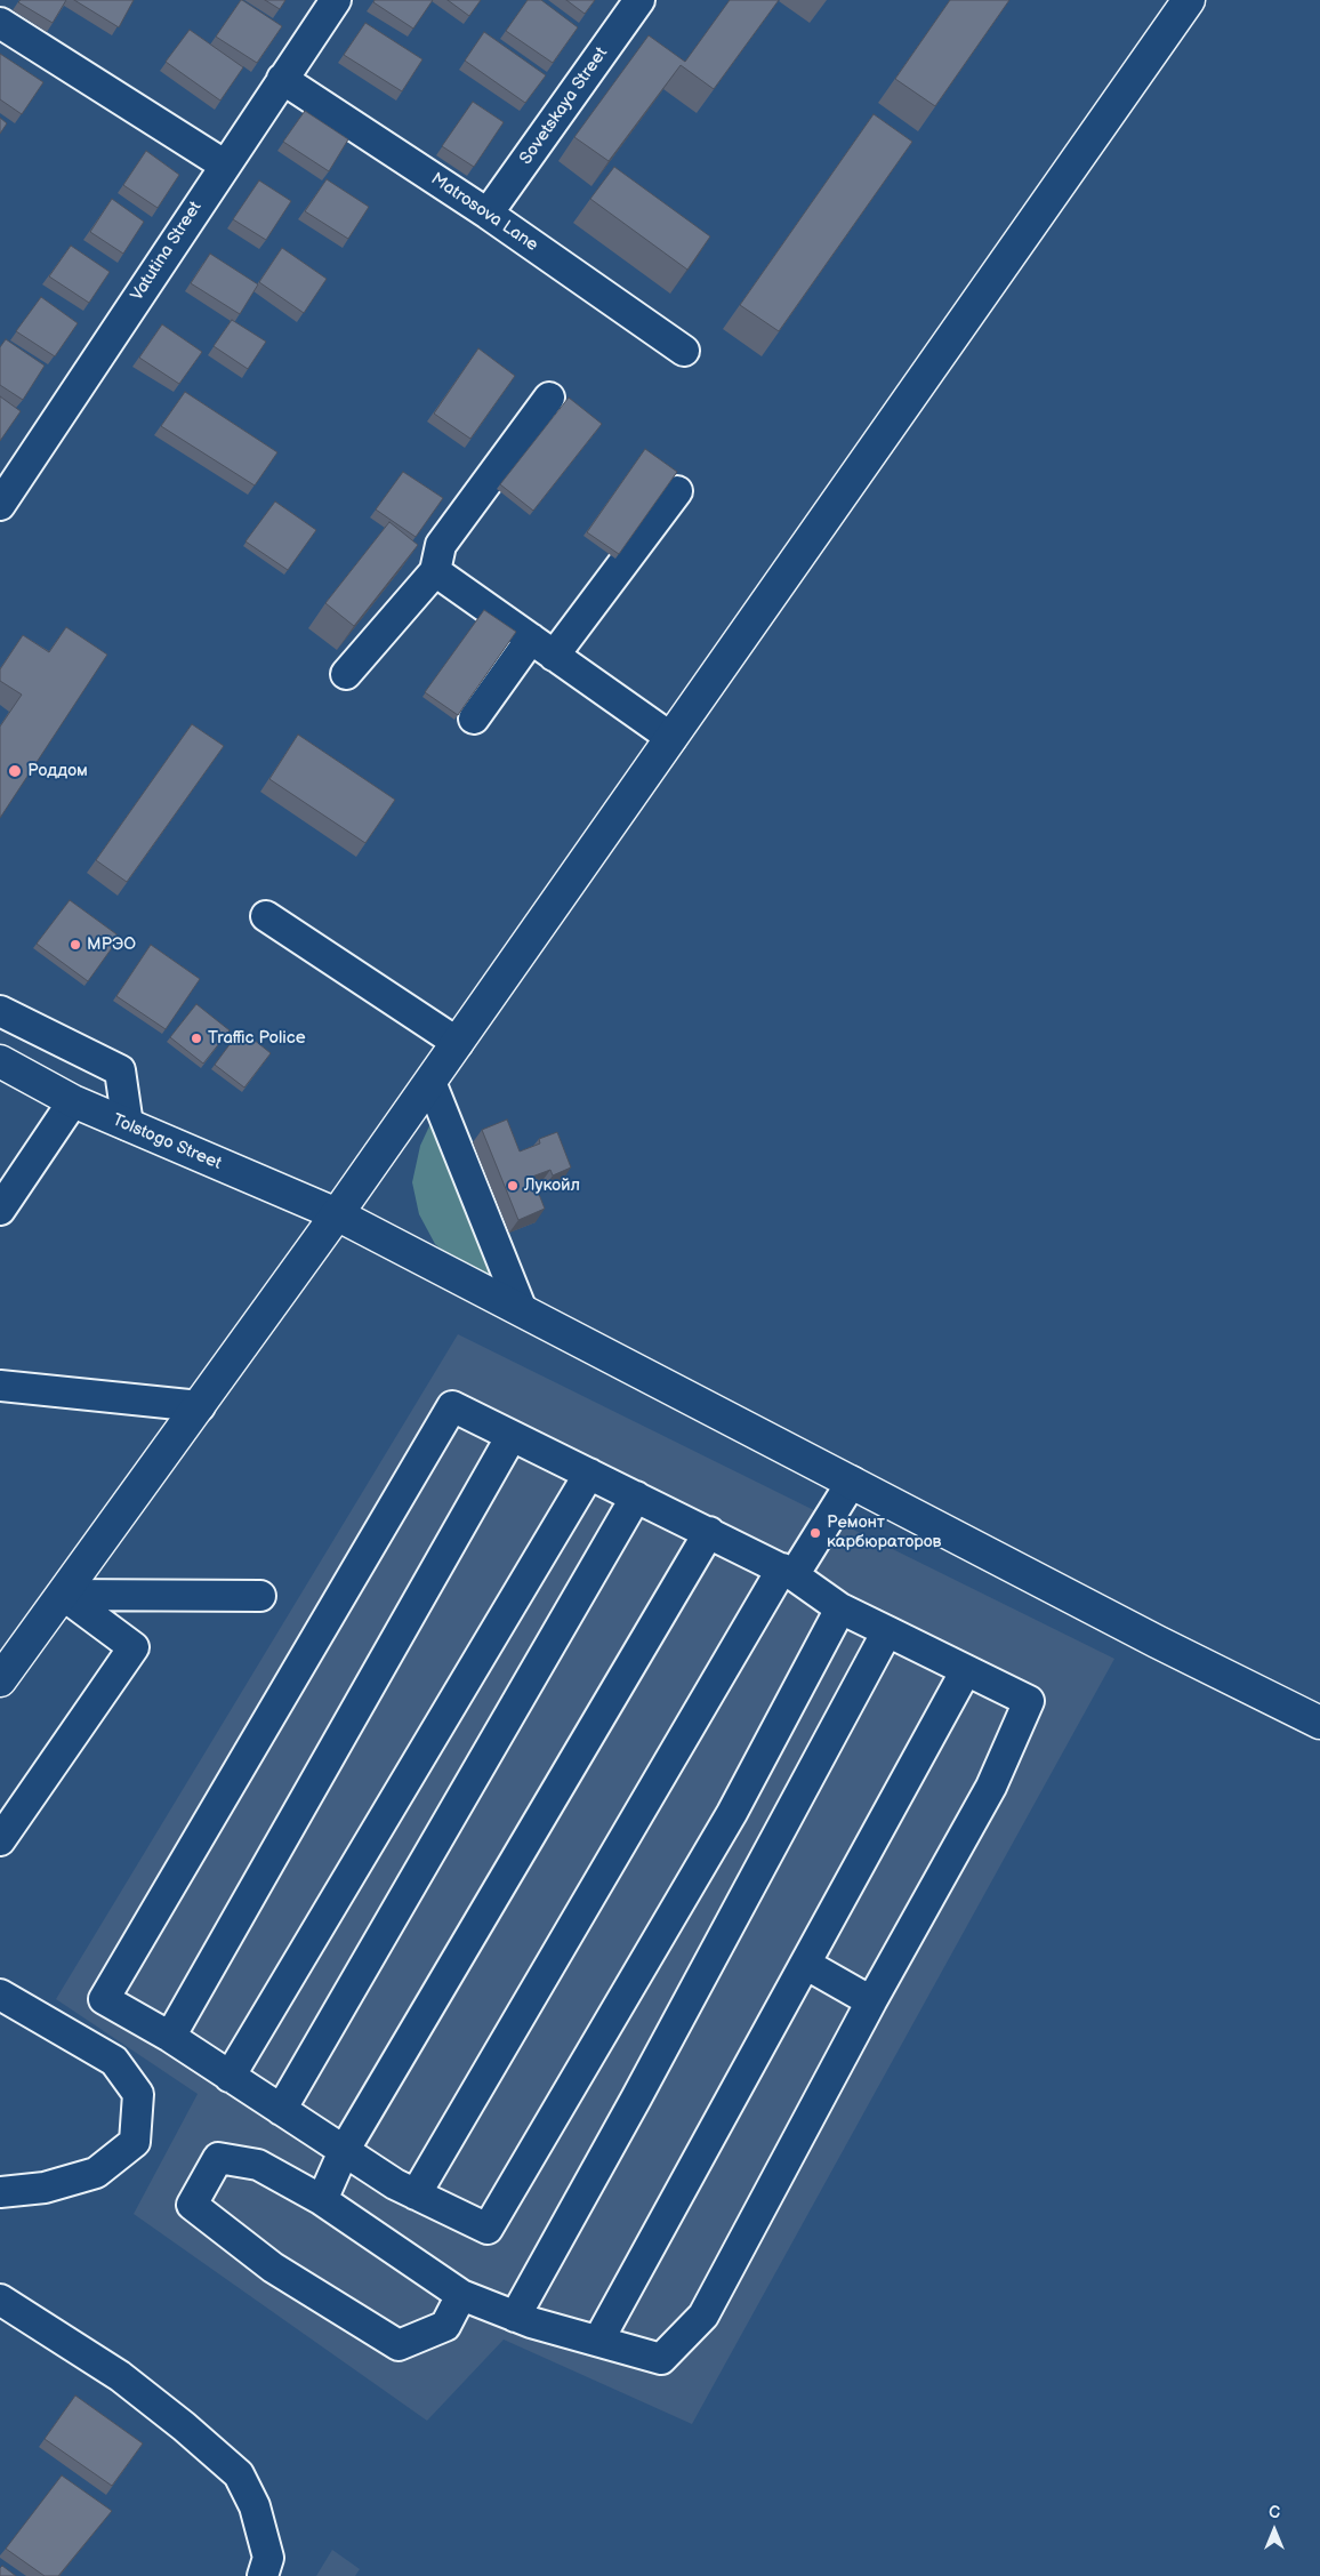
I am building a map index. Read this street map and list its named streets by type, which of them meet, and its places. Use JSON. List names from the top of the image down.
{
  "streets": {
    "main road": ["Tolstogo Street"],
    "street": ["Sovetskaya Street", "Matrosova Lane", "Vatutina Street"]
  },
  "crossings": [
    ["Sovetskaya Street", "Matrosova Lane"],
    ["Matrosova Lane", "Vatutina Street"]
  ],
  "places": [
    "Роддом",
    "МРЭО",
    "Traffic Police",
    "Лукойл",
    "Ремонт карбюраторов"
  ],
  "north": "top"
}
